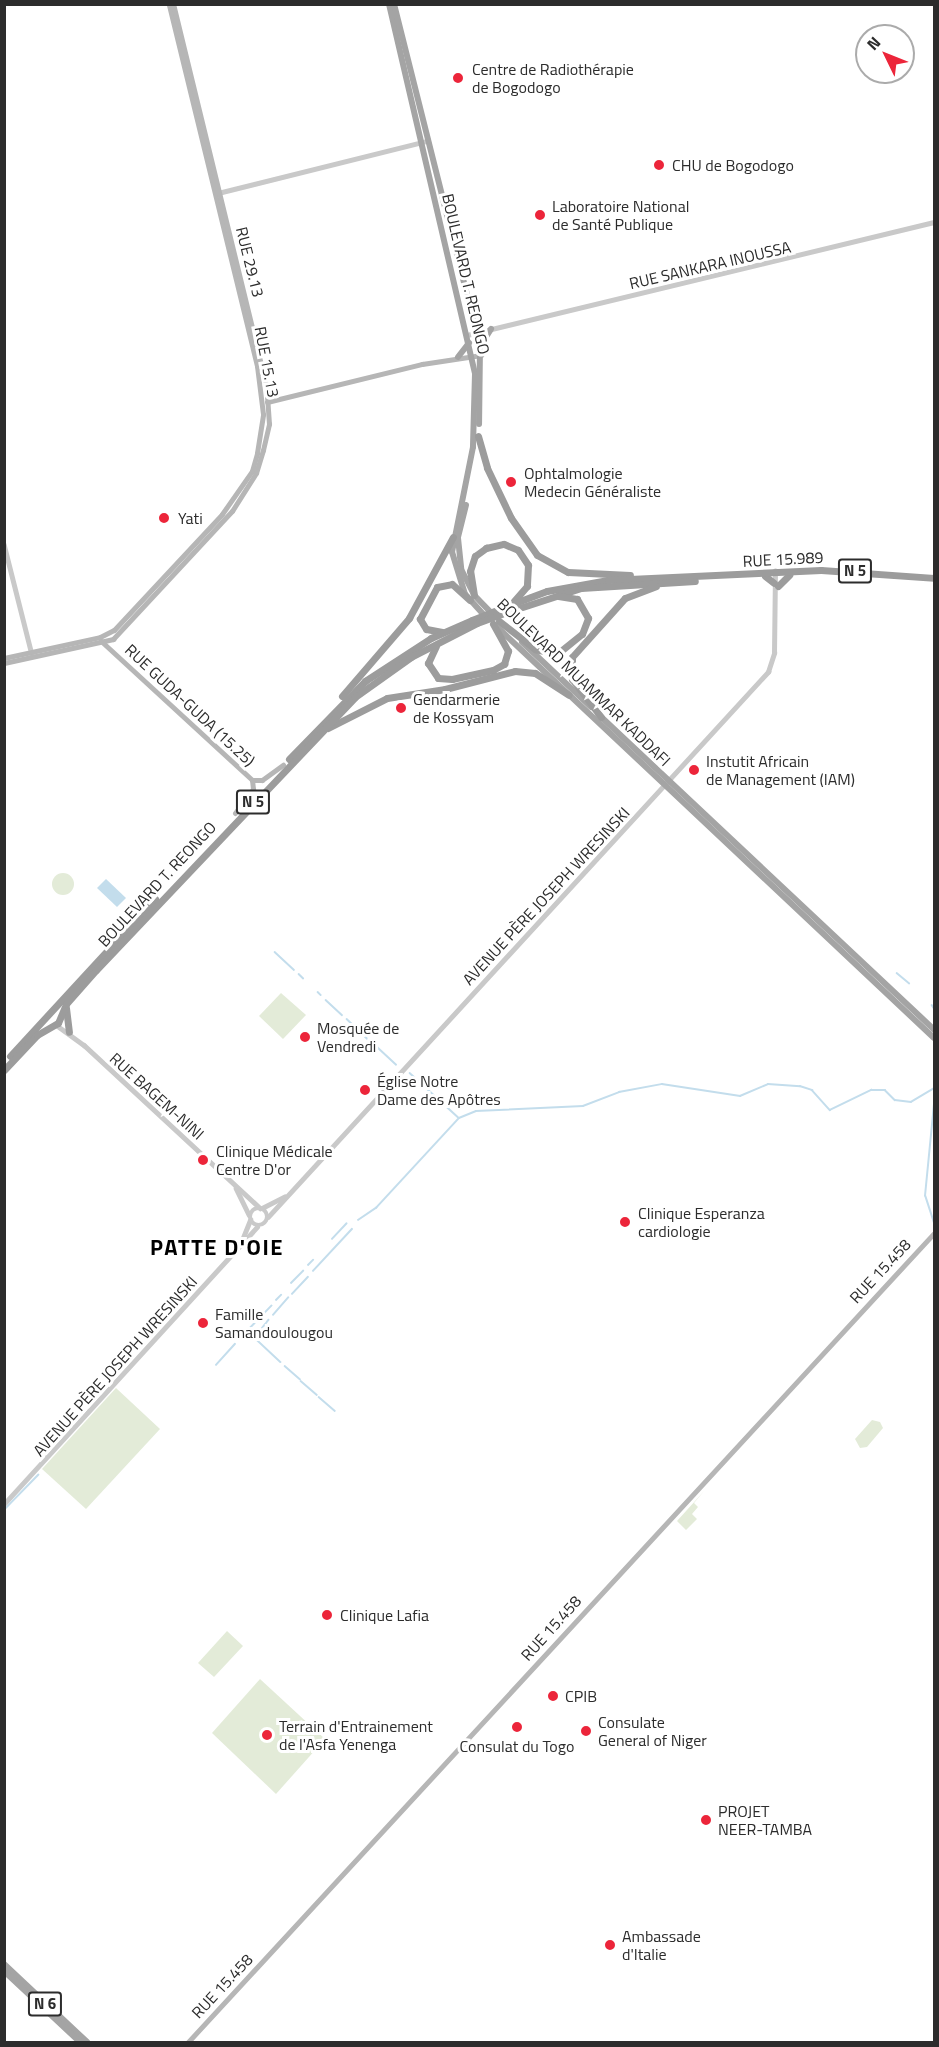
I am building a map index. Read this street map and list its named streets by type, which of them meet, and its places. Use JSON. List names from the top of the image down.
{
  "streets": {
    "highway": ["BOULEVARD T. REONGO", "RUE 15.989", "N 5"],
    "main road": [
      "RUE 15.13",
      "BOULEVARD MUAMMAR KADDAFI",
      "RUE GUDA-GUDA (15.25)",
      "RUE 15.458",
      "N 6"
    ],
    "street": ["RUE SANKARA INOUSSA", "AVENUE PÈRE JOSEPH WRESINSKI", "RUE BAGEM-NINI"]
  },
  "crossings": [
    ["RUE SANKARA INOUSSA", "BOULEVARD T. REONGO"],
    ["BOULEVARD T. REONGO", "N 5"],
    ["BOULEVARD T. REONGO", "BOULEVARD MUAMMAR KADDAFI"],
    ["BOULEVARD T. REONGO", "RUE BAGEM-NINI"],
    ["RUE 15.13", "RUE GUDA-GUDA (15.25)"],
    ["RUE 15.989", "N 5"],
    ["RUE 15.989", "AVENUE PÈRE JOSEPH WRESINSKI"],
    ["N 5", "AVENUE PÈRE JOSEPH WRESINSKI"],
    ["BOULEVARD MUAMMAR KADDAFI", "AVENUE PÈRE JOSEPH WRESINSKI"],
    ["AVENUE PÈRE JOSEPH WRESINSKI", "RUE BAGEM-NINI"]
  ],
  "districts": ["PATTE D'OIE"],
  "places": [
    "Centre de Radiothérapie de Bogodogo",
    "CHU de Bogodogo",
    "Laboratoire National de Santé Publique",
    "Ophtalmologie Medecin Généraliste",
    "Yati",
    "Gendarmerie de Kossyam",
    "Instutit Africain de Management (IAM)",
    "Mosquée de Vendredi",
    "Église Notre Dame des Apôtres",
    "Clinique Médicale Centre D'or",
    "Clinique Esperanza cardiologie",
    "Famille Samandoulougou",
    "Clinique Lafia",
    "CPIB",
    "Consulat du Togo",
    "Consulate General of Niger",
    "Terrain d'Entrainement de l'Asfa Yenenga",
    "PROJET NEER-TAMBA",
    "Ambassade d'Italie"
  ],
  "north": "top left"
}
